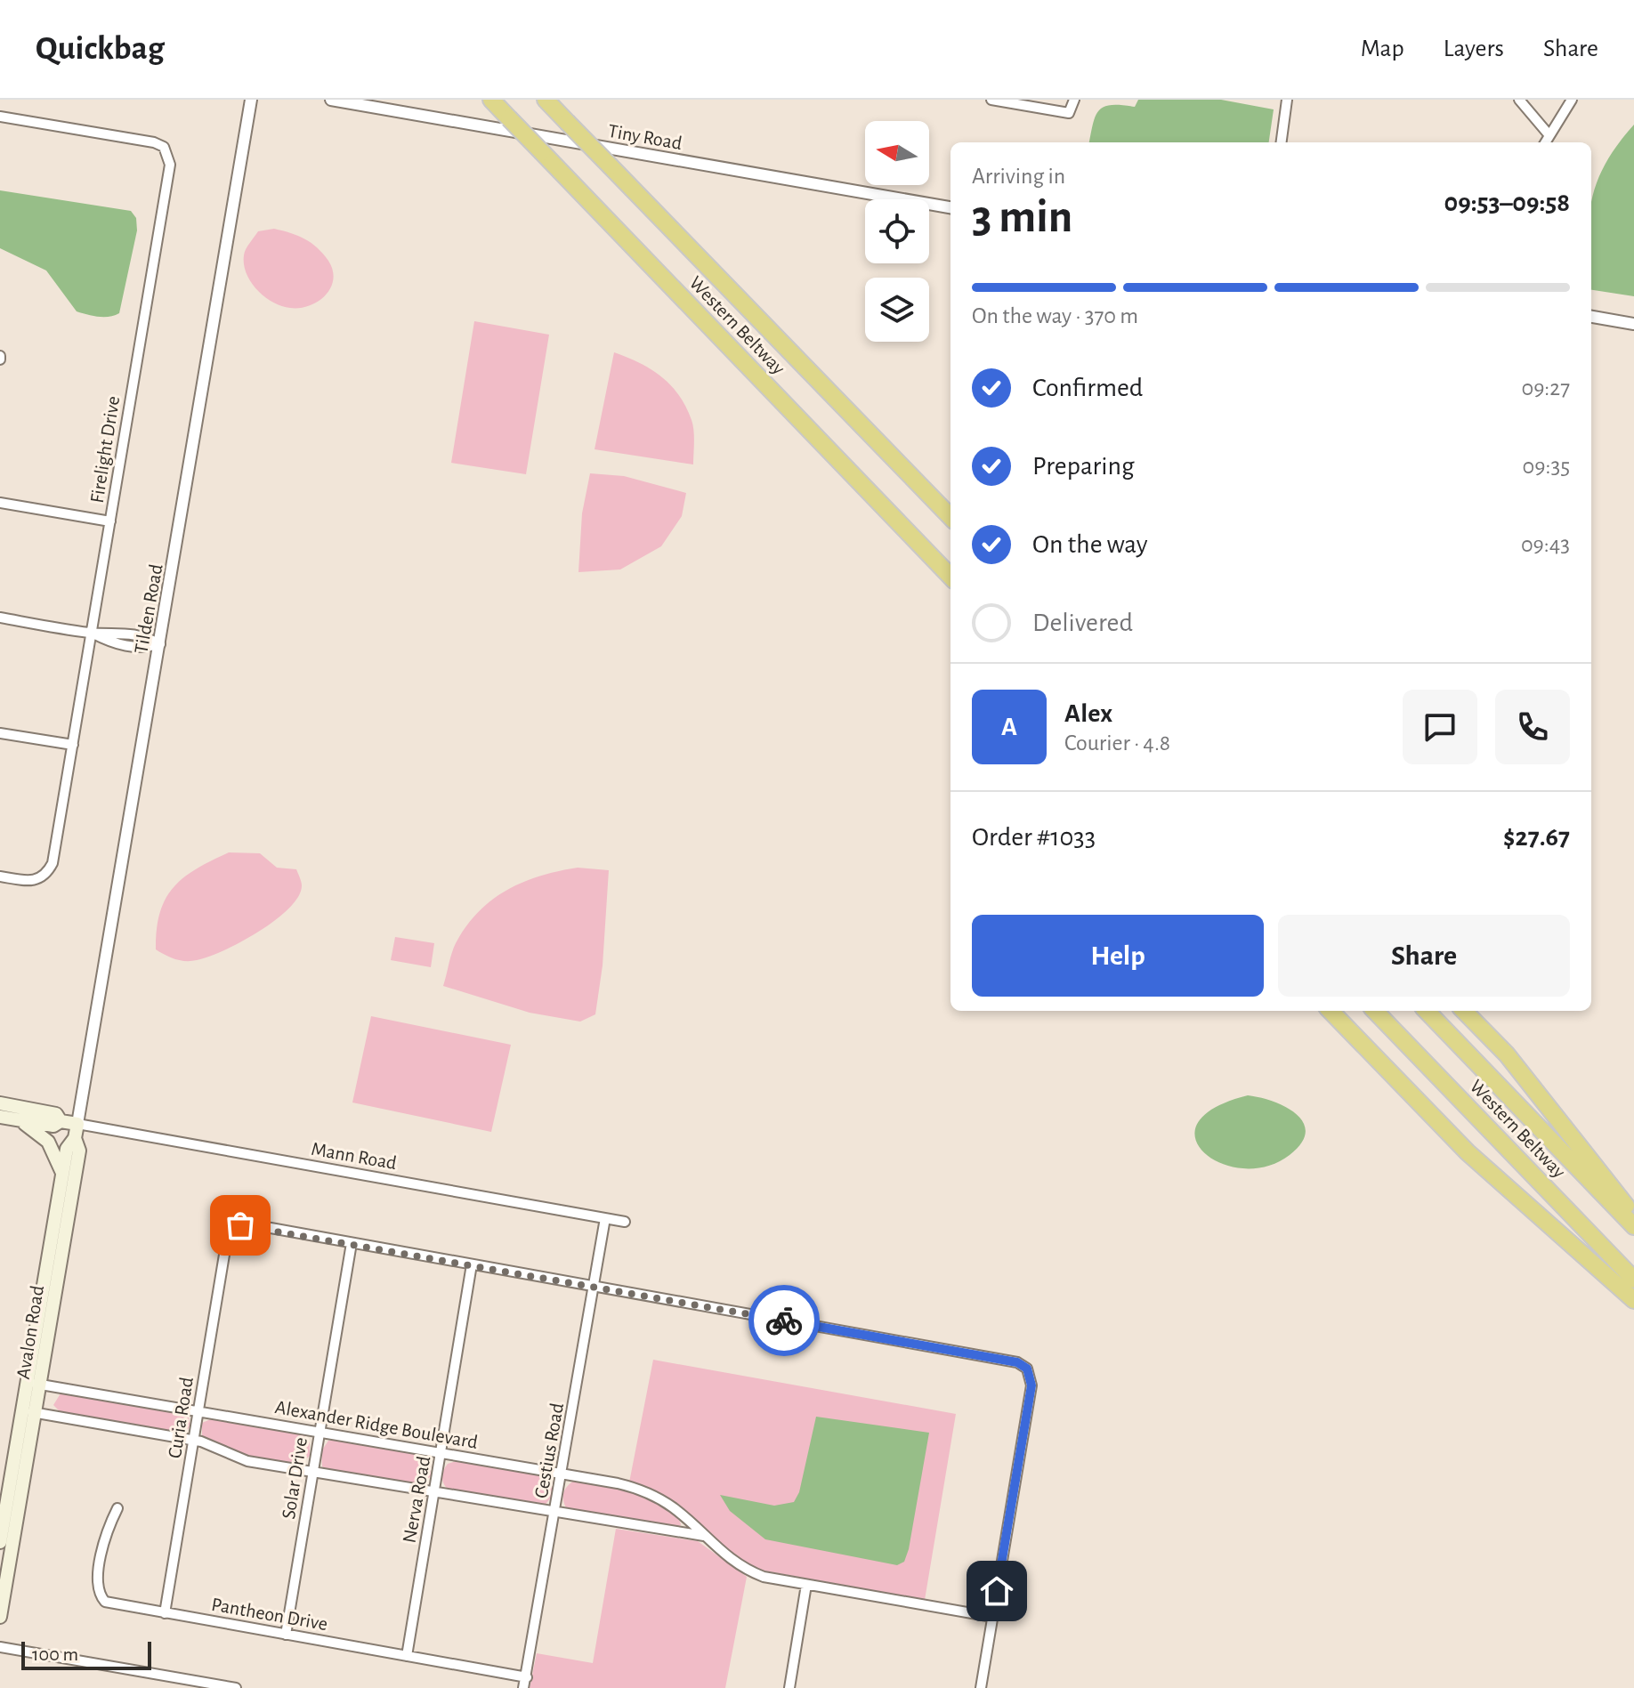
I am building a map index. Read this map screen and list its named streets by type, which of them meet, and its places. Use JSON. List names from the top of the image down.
{
  "streets": {
    "highway": ["Western Beltway"],
    "main road": ["Avalon Road"],
    "street": [
      "Tiny Road",
      "Firelight Drive",
      "Tilden Road",
      "Mann Road",
      "Curia Road",
      "Alexander Ridge Boulevard",
      "Cestius Road",
      "Solar Drive",
      "Nerva Road",
      "Pantheon Drive"
    ]
  },
  "crossings": [
    ["Tilden Road", "Mann Road"],
    ["Tilden Road", "Avalon Road"],
    ["Mann Road", "Avalon Road"],
    ["Mann Road", "Cestius Road"],
    ["Avalon Road", "Alexander Ridge Boulevard"],
    ["Curia Road", "Alexander Ridge Boulevard"],
    ["Curia Road", "Solar Drive"],
    ["Curia Road", "Pantheon Drive"],
    ["Alexander Ridge Boulevard", "Cestius Road"],
    ["Alexander Ridge Boulevard", "Solar Drive"],
    ["Alexander Ridge Boulevard", "Nerva Road"],
    ["Cestius Road", "Pantheon Drive"],
    ["Solar Drive", "Pantheon Drive"],
    ["Nerva Road", "Pantheon Drive"]
  ],
  "scale_bar": "100 m",
  "north": "left",
  "page": {
    "header": "Quickbag",
    "nav": ["Map", "Layers", "Share"],
    "heading": ["3 min", "Arriving in", "09:53–09:58"],
    "panel": [
      "Alex",
      "Courier · 4.8",
      "Order #1033",
      "$27.67"
    ],
    "bar": "On the way · 370 m",
    "list": [
      ["Confirmed", "09:27"],
      ["Preparing", "09:35"],
      ["On the way", "09:43"],
      "Delivered"
    ],
    "round": "A",
    "buttons": ["Help", "Share"],
    "scale": "100 m"
  }
}
